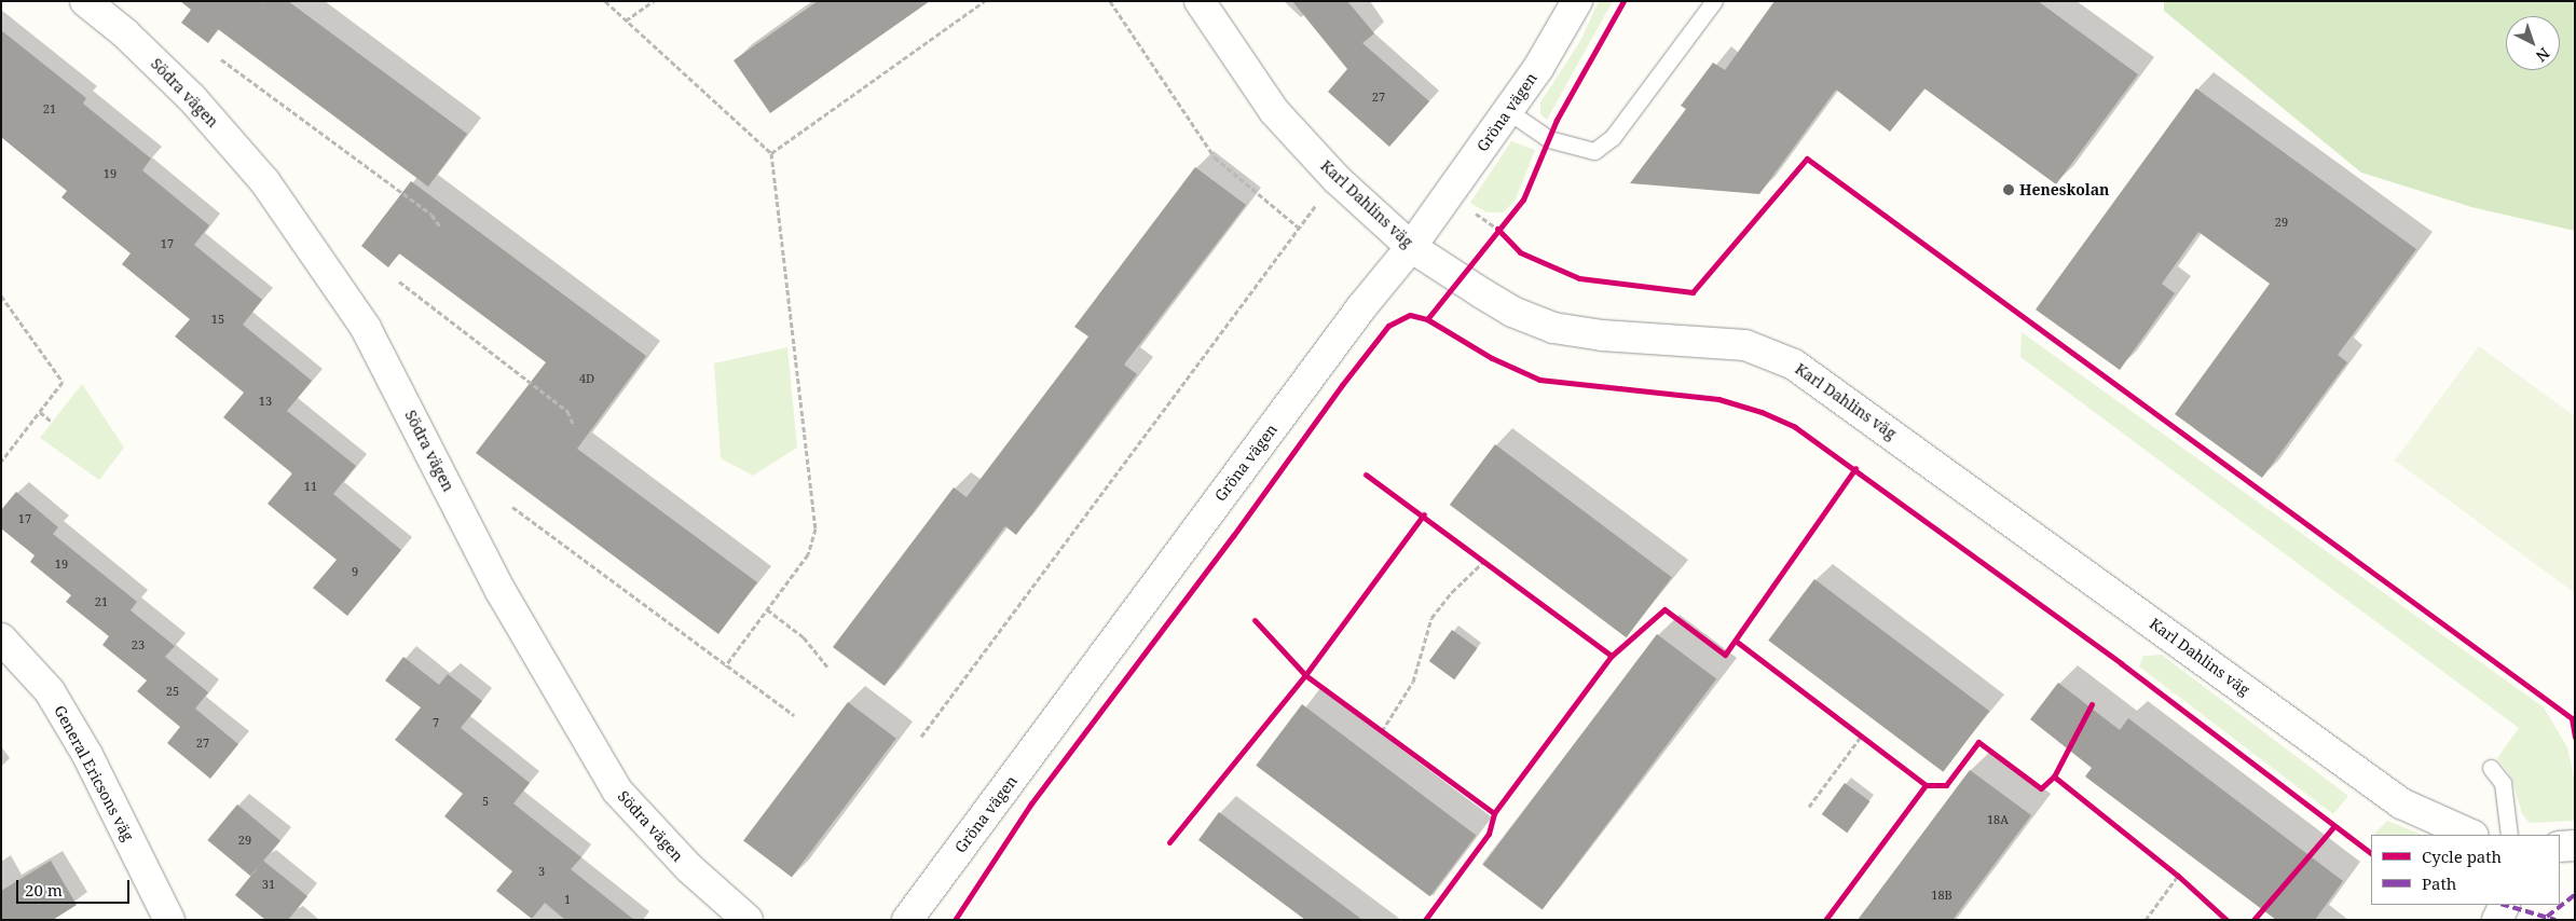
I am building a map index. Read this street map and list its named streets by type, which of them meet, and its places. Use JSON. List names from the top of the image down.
{
  "streets": {
    "street": [
      "Södra vägen",
      "Gröna vägen",
      "Karl Dahlins väg",
      "General Ericsons väg"
    ]
  },
  "crossings": [
    ["Gröna vägen", "Karl Dahlins väg"]
  ],
  "places": ["Heneskolan"],
  "house_numbers": [
    "27",
    "21",
    "19",
    "29",
    "17",
    "15",
    "4D",
    "13",
    "11",
    "17",
    "19",
    "9",
    "21",
    "23",
    "25",
    "7",
    "27",
    "5",
    "18A",
    "29",
    "3",
    "31",
    "18B",
    "1"
  ],
  "legend": ["Cycle path", "Path"],
  "scale_bar": "20 m",
  "north": "bottom right"
}
